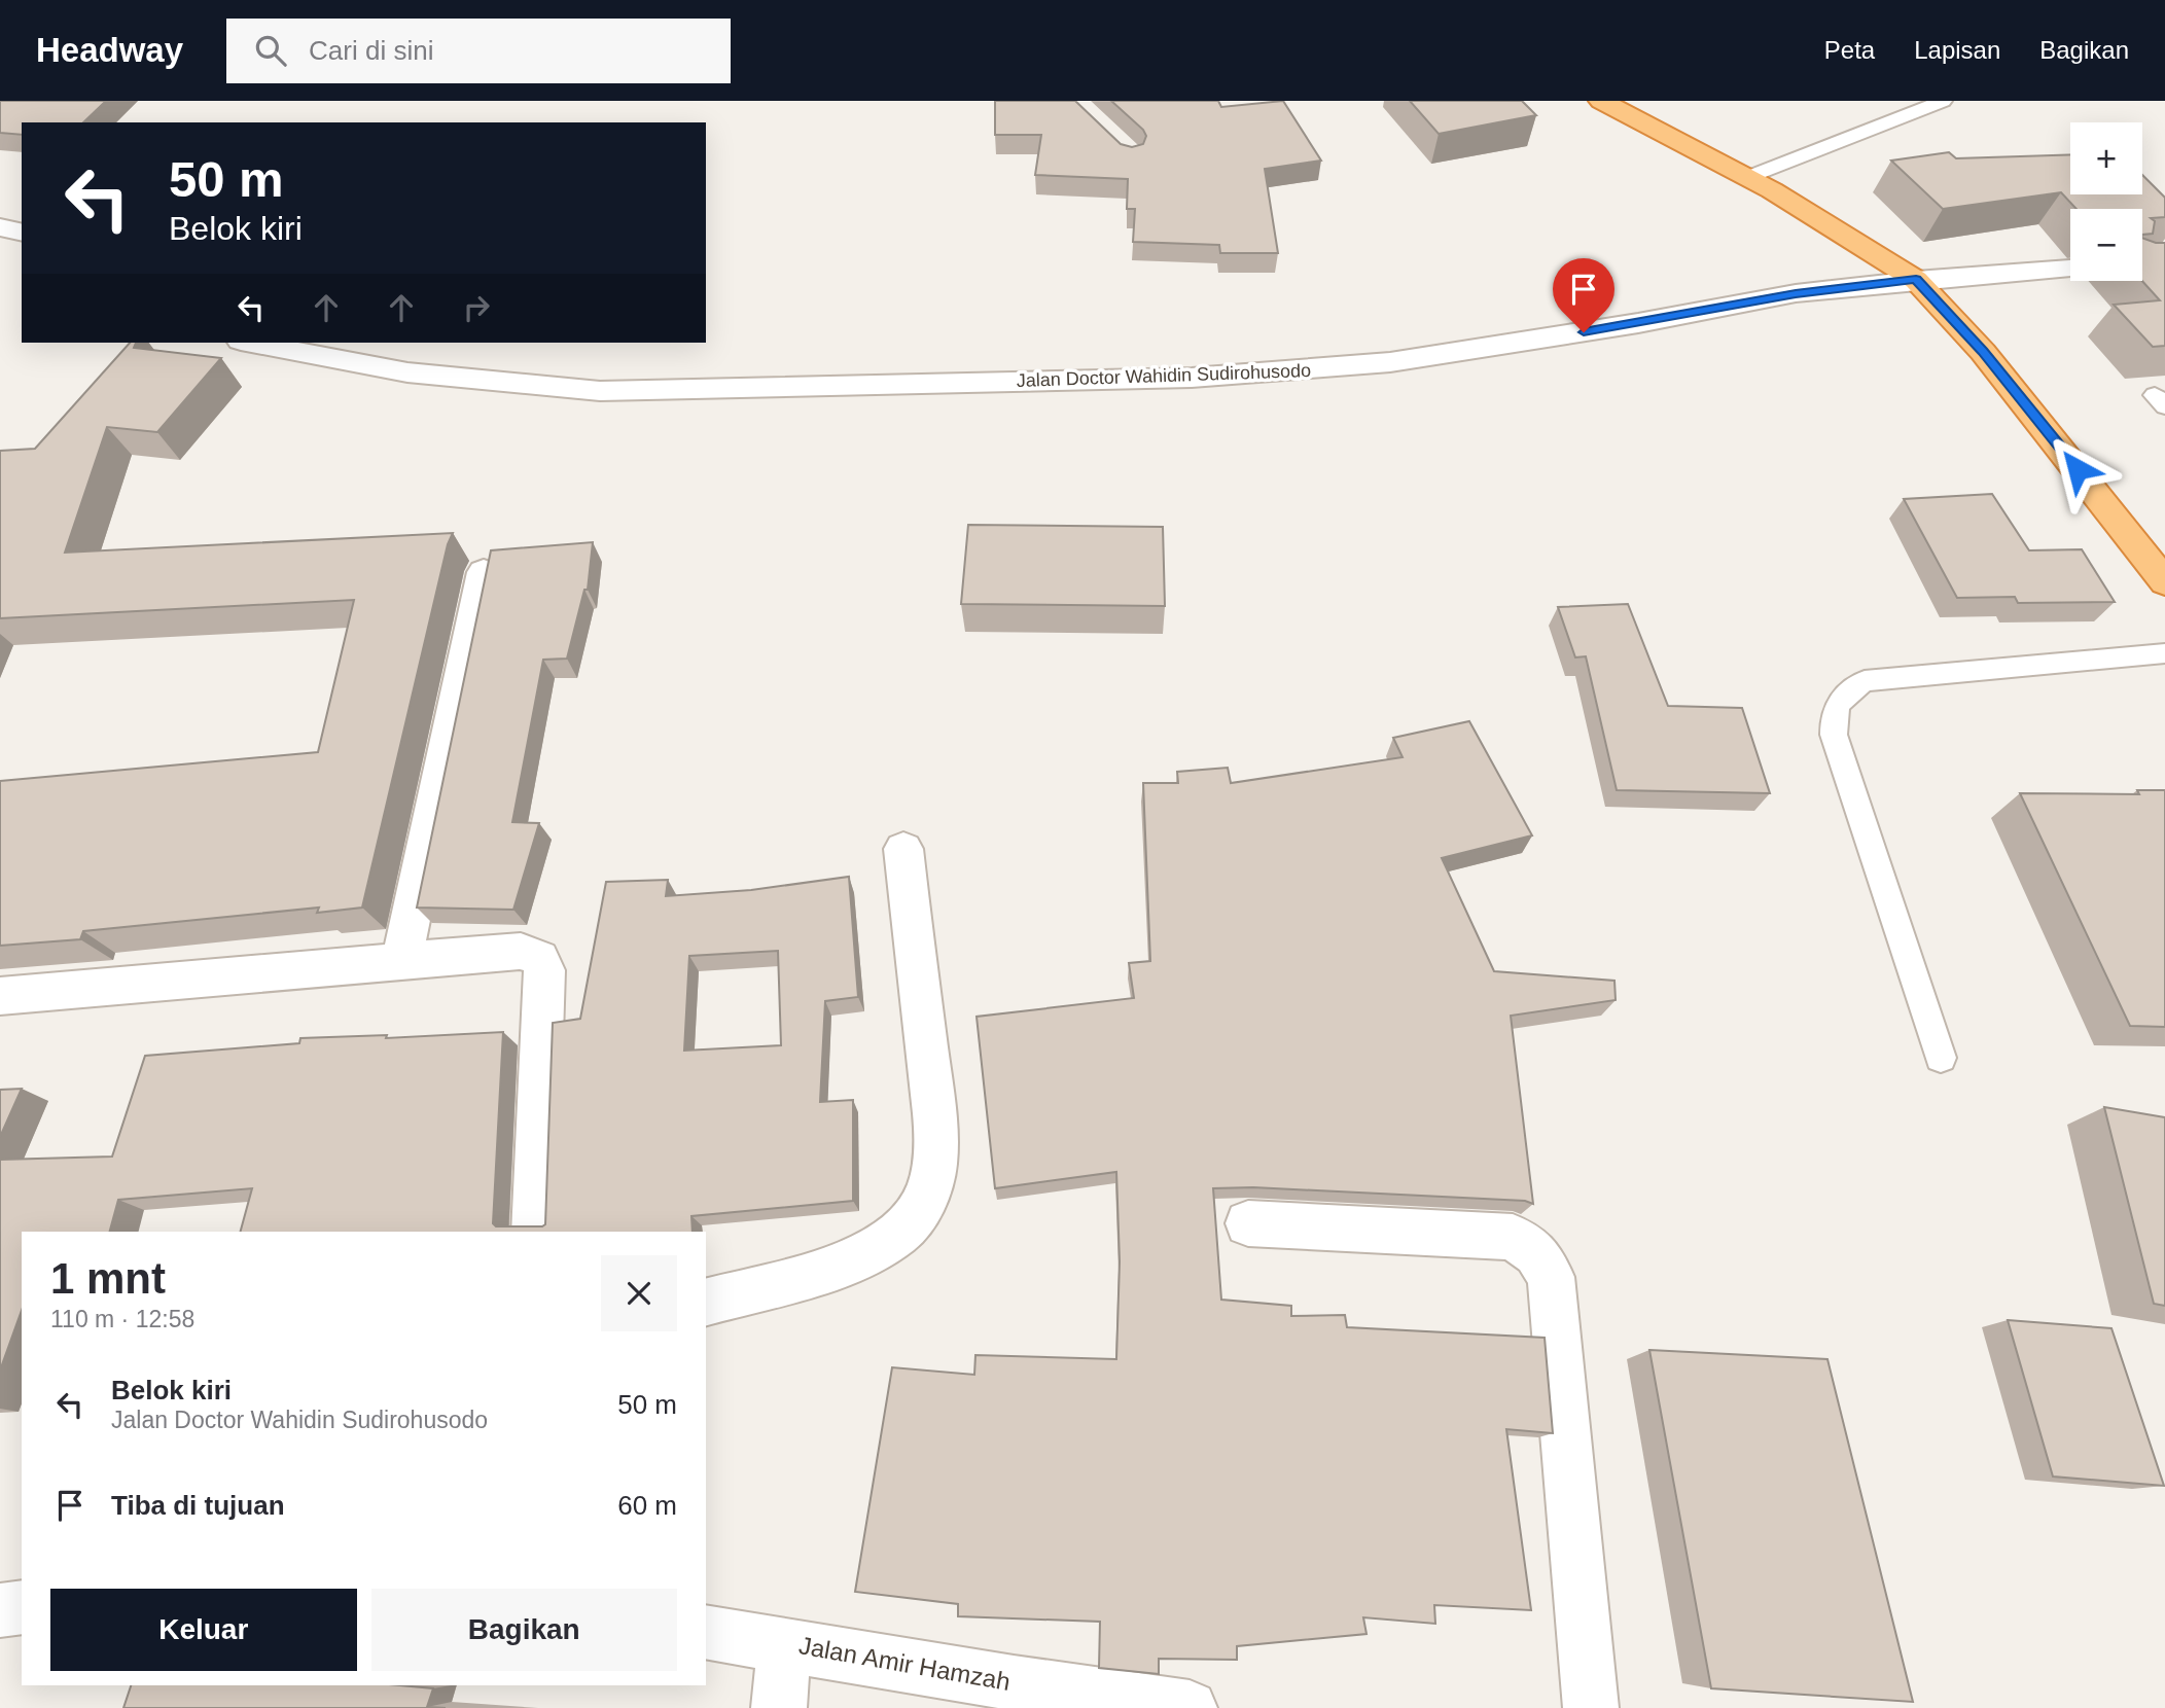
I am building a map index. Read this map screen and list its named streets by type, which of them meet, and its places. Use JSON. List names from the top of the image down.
{
  "streets": {
    "street": ["Jalan Doctor Wahidin Sudirohusodo", "Jalan Amir Hamzah"]
  },
  "page": {
    "header": "Headway",
    "search": "Cari di sini",
    "nav": ["Peta", "Lapisan", "Bagikan"],
    "map_buttons": ["+", "−"],
    "turn": ["50 m", "Belok kiri"],
    "heading": ["1 mnt", "110 m · 12:58"],
    "list": [
      {
        "name": "Belok kiri",
        "note": "Jalan Doctor Wahidin Sudirohusodo",
        "value": "50 m"
      },
      {
        "name": "Tiba di tujuan",
        "value": "60 m"
      }
    ],
    "buttons": ["Keluar", "Bagikan"]
  }
}
